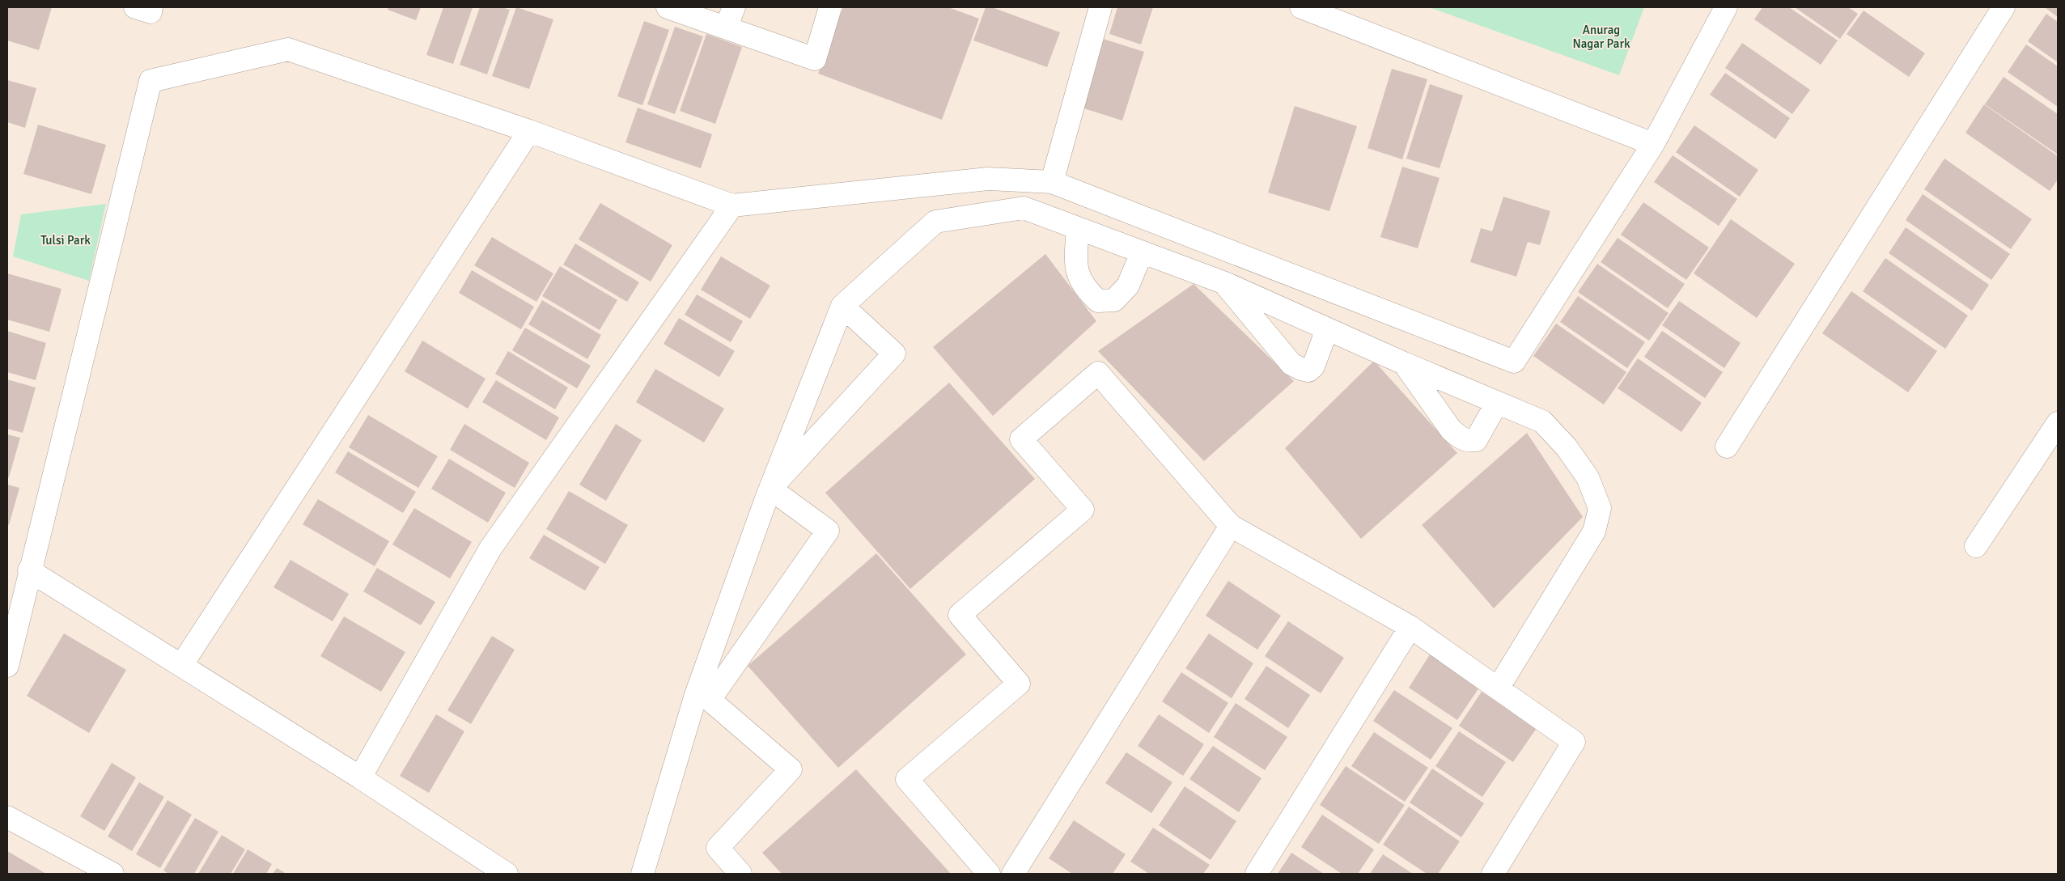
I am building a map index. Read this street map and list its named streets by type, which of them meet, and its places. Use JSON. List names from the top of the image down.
{
  "parks": ["Anurag Nagar Park", "Tulsi Park"]
}
